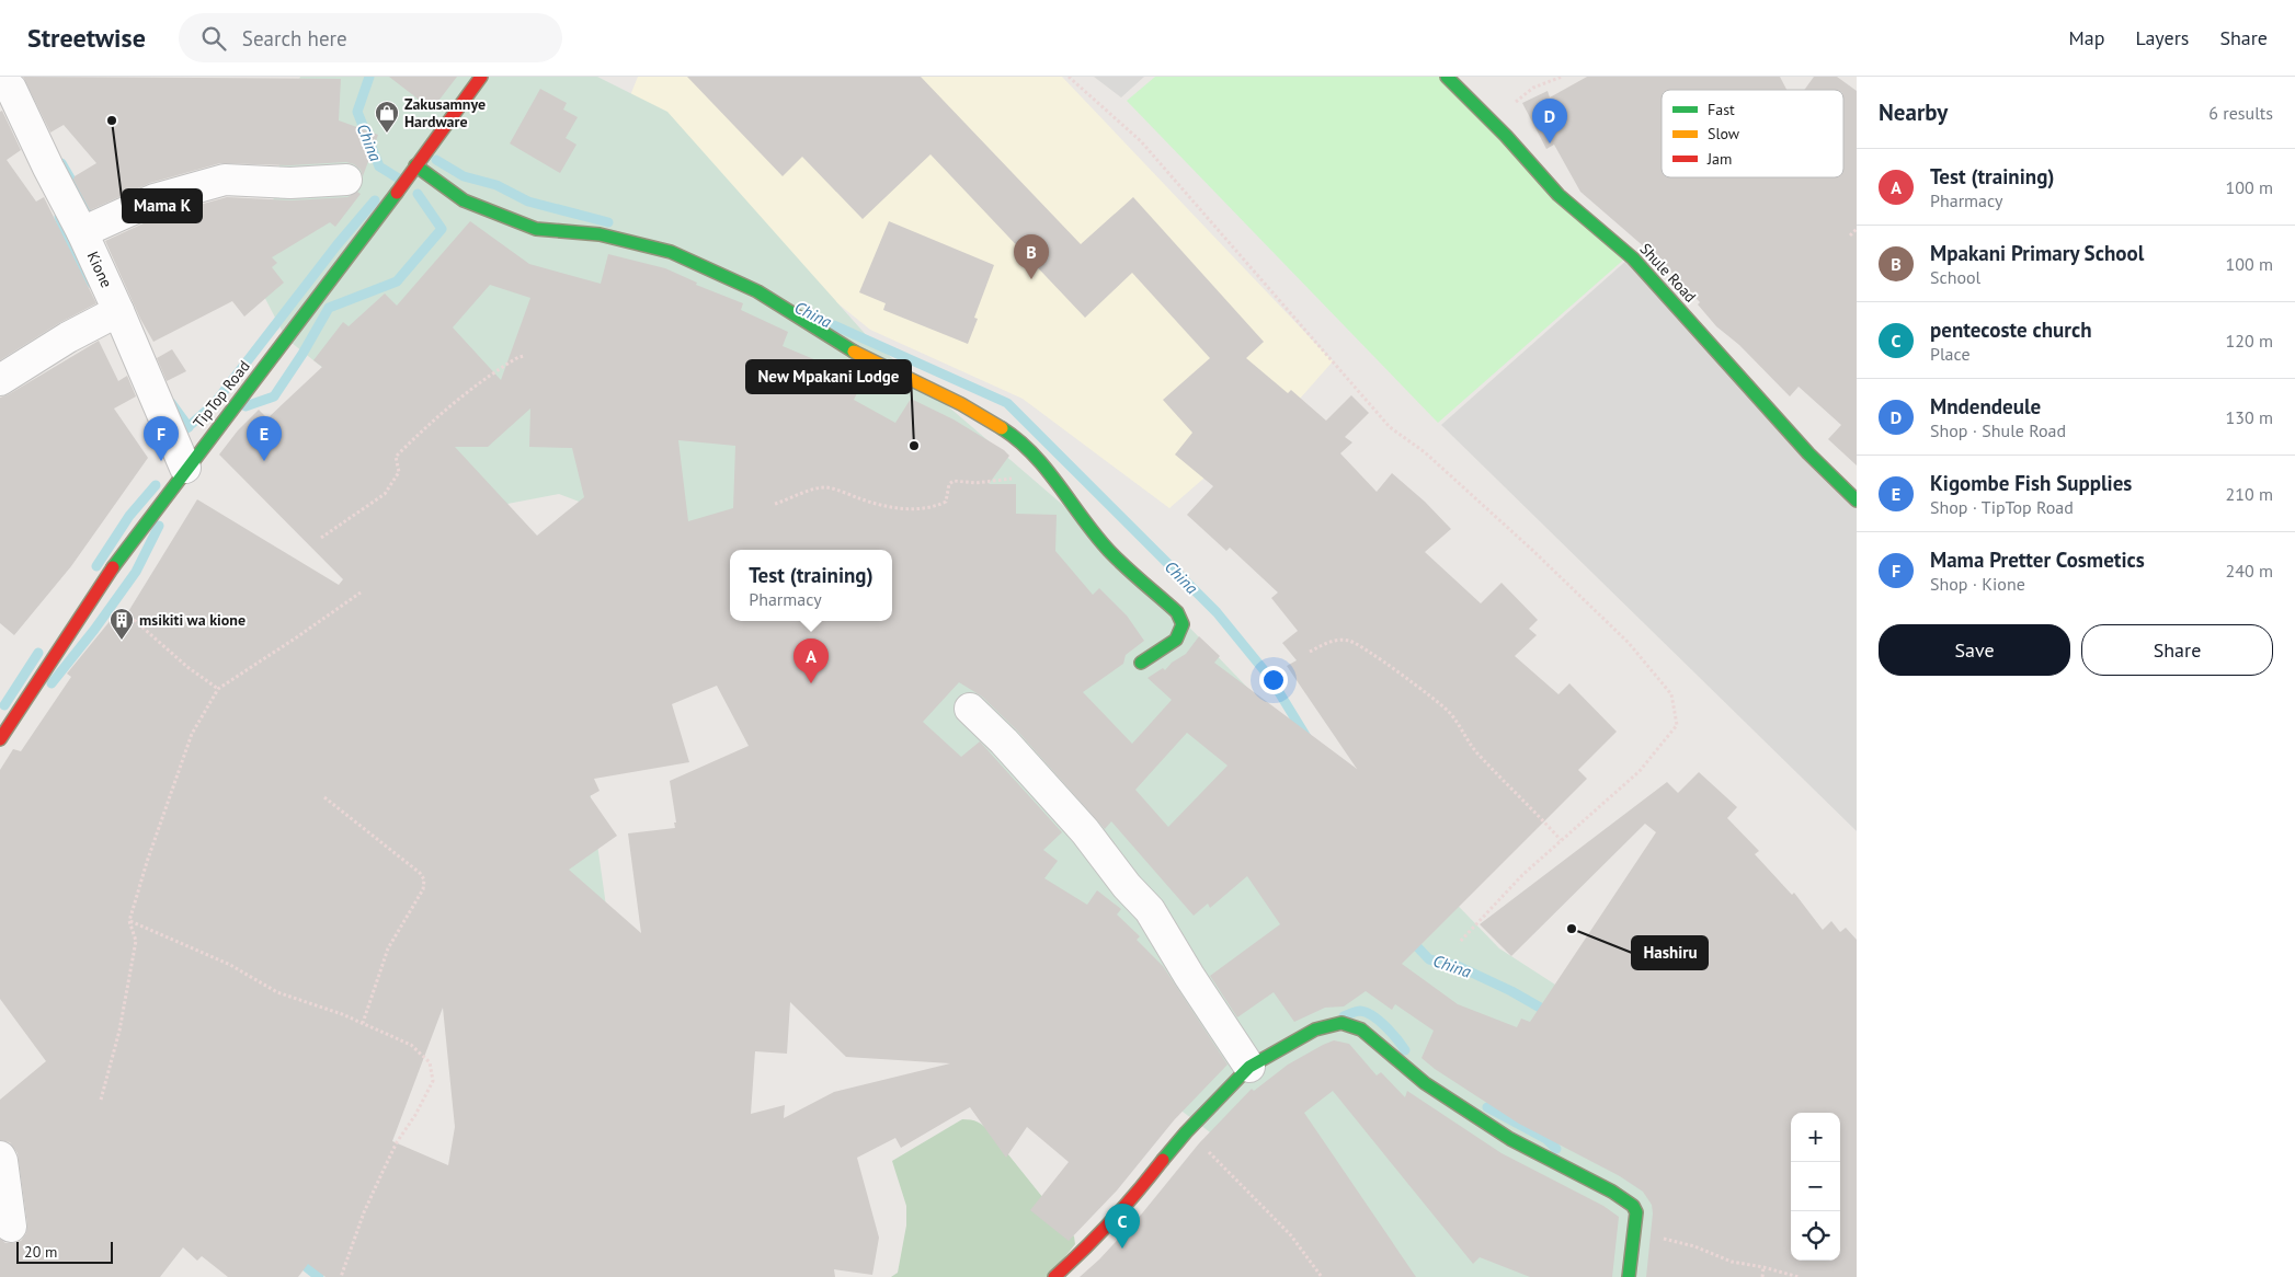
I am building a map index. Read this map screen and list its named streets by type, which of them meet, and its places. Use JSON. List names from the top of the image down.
{
  "streets": {
    "street": ["Kione", "Shule Road", "TipTop Road"]
  },
  "crossings": [
    ["Kione", "TipTop Road"]
  ],
  "water": ["China"],
  "places": {
    "other": ["Mama K", "New Mpakani Lodge", "Hashiru"],
    "shop": ["Zakusamnye Hardware"],
    "building": ["msikiti wa kione"]
  },
  "legend": ["Fast", "Slow", "Jam"],
  "scale_bar": "20 m",
  "page": {
    "header": "Streetwise",
    "search": "Search here",
    "nav": ["Map", "Layers", "Share"],
    "heading": ["Nearby", "6 results"],
    "pins": [
      "D",
      "B",
      "E",
      "F",
      "A",
      "C"
    ],
    "list": [
      {
        "mark": "A",
        "name": "Test (training)",
        "note": "Pharmacy",
        "value": "100 m"
      },
      {
        "mark": "B",
        "name": "Mpakani Primary School",
        "note": "School",
        "value": "100 m"
      },
      {
        "mark": "C",
        "name": "pentecoste church",
        "note": "Place",
        "value": "120 m"
      },
      {
        "mark": "D",
        "name": "Mndendeule",
        "note": "Shop · Shule Road",
        "value": "130 m"
      },
      {
        "mark": "E",
        "name": "Kigombe Fish Supplies",
        "note": "Shop · TipTop Road",
        "value": "210 m"
      },
      {
        "mark": "F",
        "name": "Mama Pretter Cosmetics",
        "note": "Shop · Kione",
        "value": "240 m"
      }
    ],
    "popup": ["Test (training)", "Pharmacy"],
    "buttons": ["Save", "Share"],
    "map_buttons": ["+", "−"],
    "scale": "20 m"
  }
}
